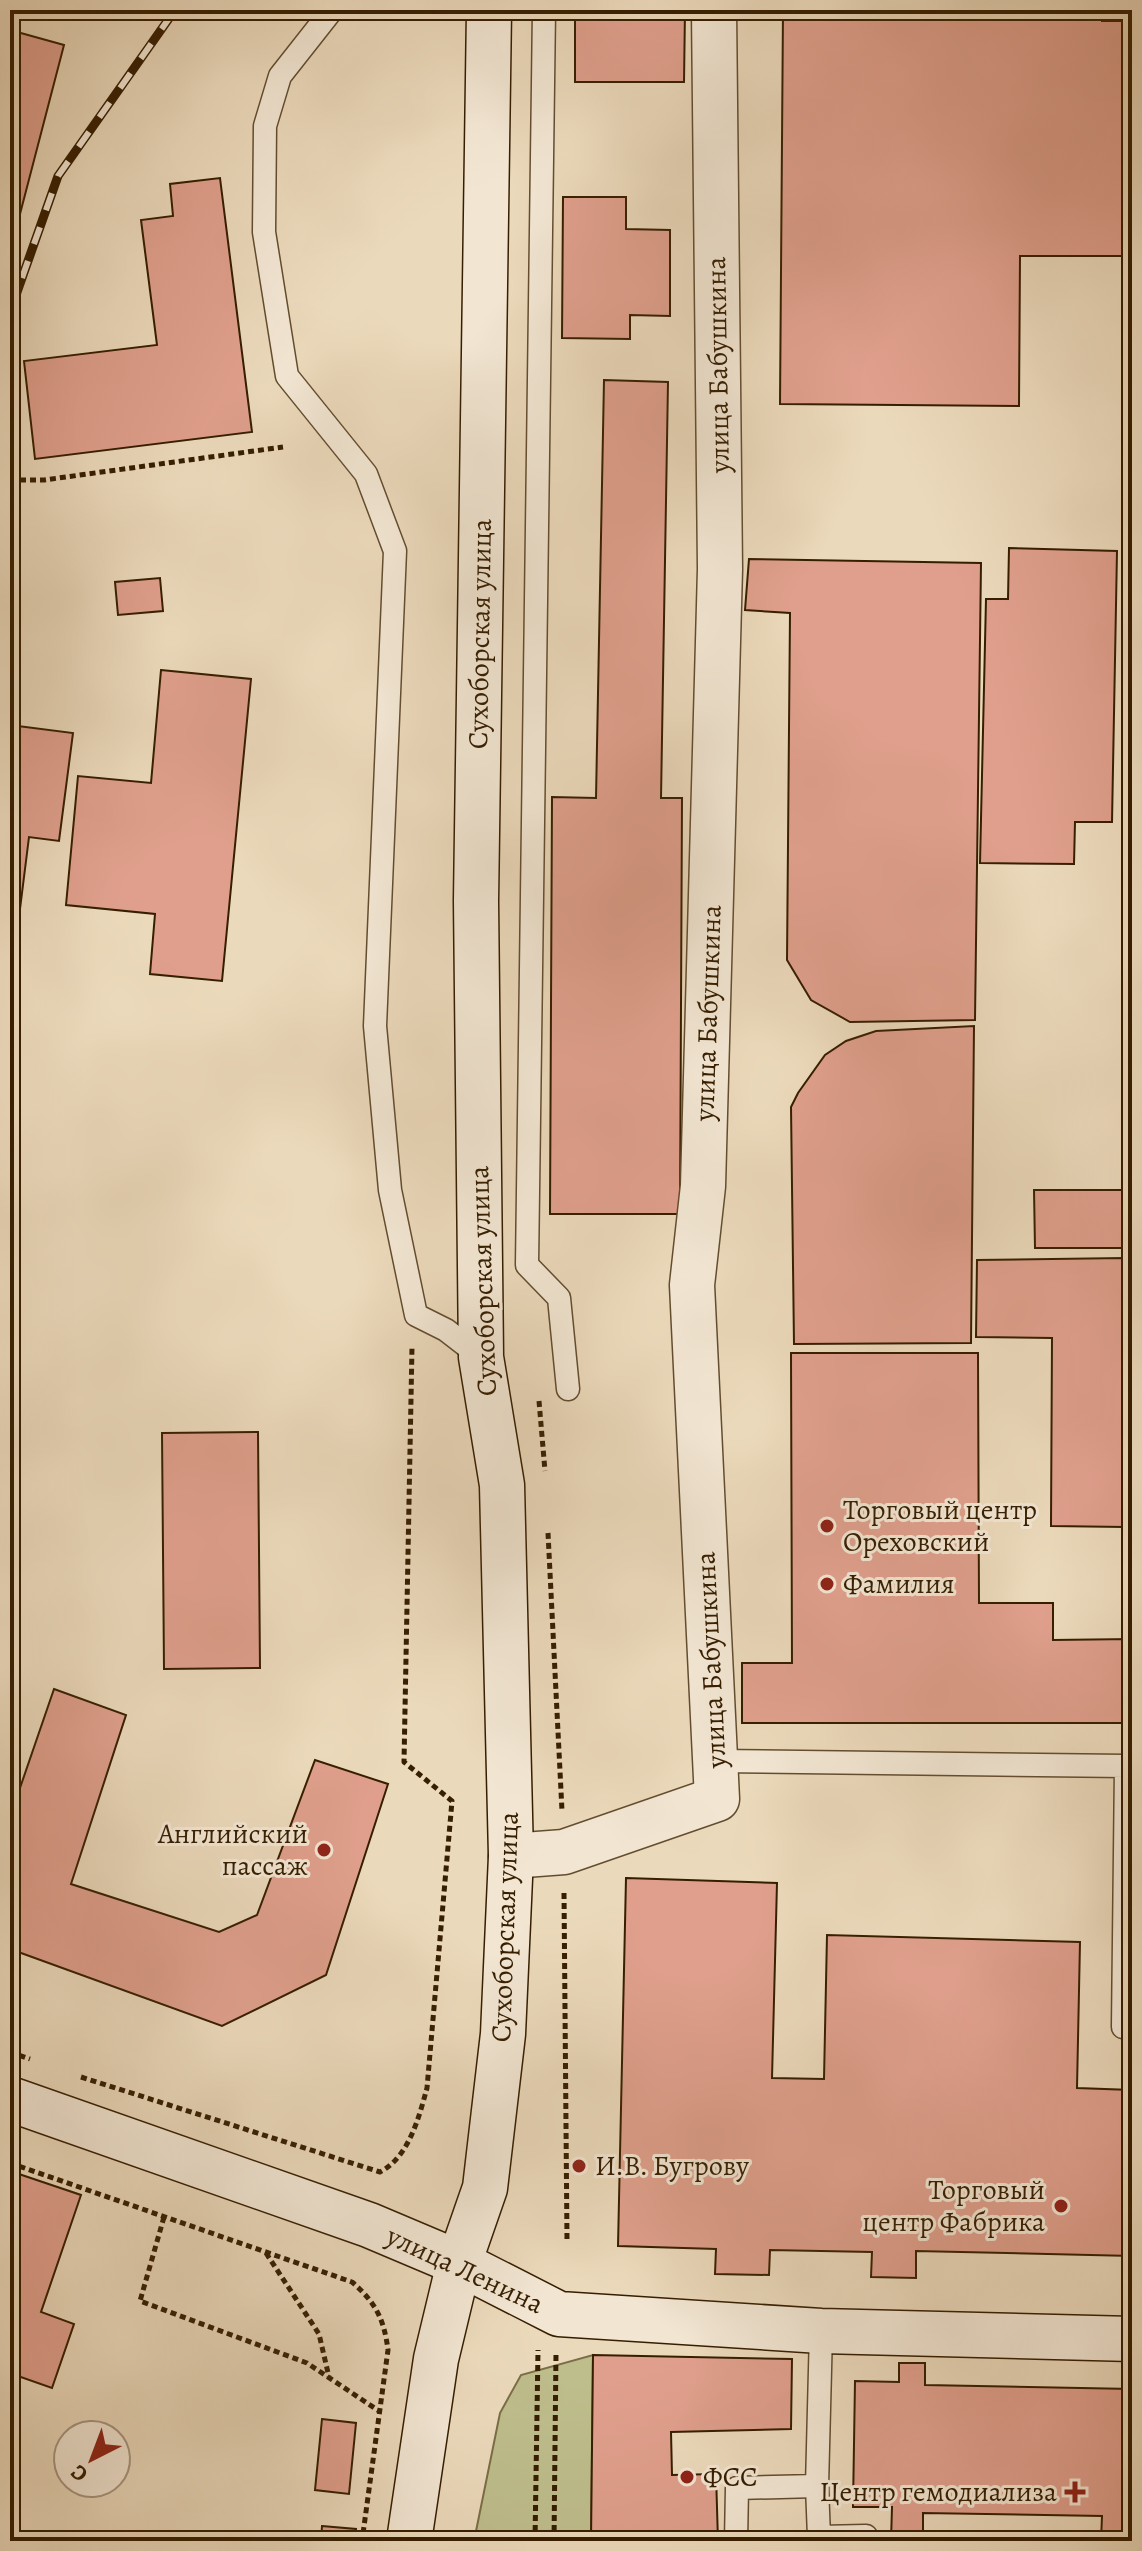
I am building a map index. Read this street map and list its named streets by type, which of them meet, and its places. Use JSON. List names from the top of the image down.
{
  "streets": {
    "main road": ["улица Бабушкина", "Сухоборская улица", "улица Ленина"]
  },
  "crossings": [
    ["улица Бабушкина", "Сухоборская улица"],
    ["Сухоборская улица", "улица Ленина"]
  ],
  "places": {
    "other": [
      "Торговый центр Ореховский",
      "Фамилия",
      "Английский пассаж",
      "И.В. Бугрову",
      "Торговый центр Фабрика",
      "ФСС"
    ],
    "health": ["Центр гемодиализа"]
  },
  "north": "bottom left"
}
